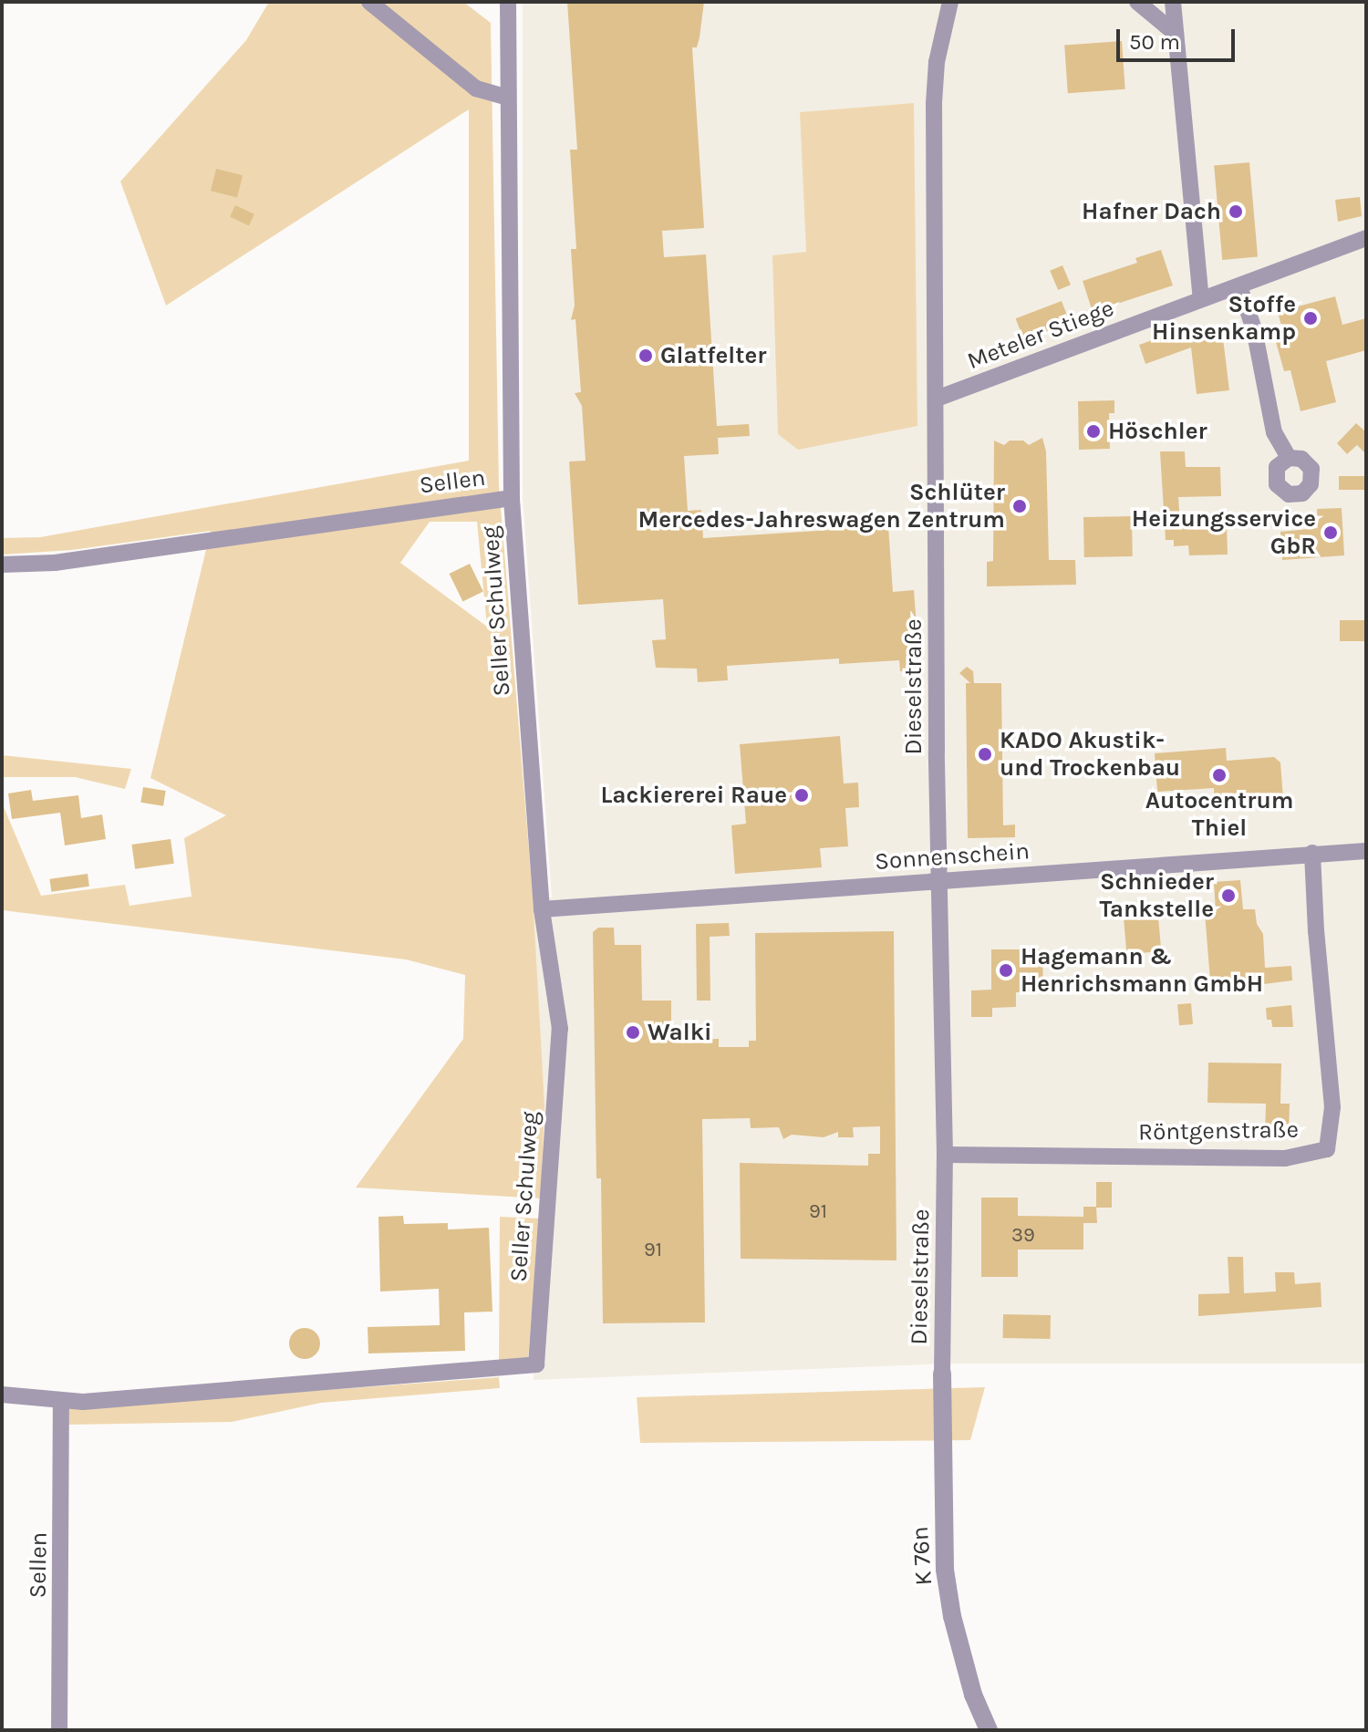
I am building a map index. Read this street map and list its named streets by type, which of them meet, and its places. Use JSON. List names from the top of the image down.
{
  "streets": {
    "street": [
      "Meteler Stiege",
      "Sellen",
      "Seller Schulweg",
      "Dieselstraße",
      "Sonnenschein",
      "Röntgenstraße",
      "K 76n"
    ]
  },
  "crossings": [
    ["Meteler Stiege", "Dieselstraße"],
    ["Sellen", "Seller Schulweg"],
    ["Seller Schulweg", "Sonnenschein"],
    ["Dieselstraße", "Sonnenschein"],
    ["Dieselstraße", "Röntgenstraße"],
    ["Dieselstraße", "K 76n"],
    ["Sonnenschein", "Röntgenstraße"]
  ],
  "places": [
    "Hafner Dach",
    "Stoffe Hinsenkamp",
    "Glatfelter",
    "Höschler",
    "Schlüter Mercedes-Jahreswagen Zentrum",
    "Heizungsservice GbR",
    "KADO Akustik- und Trockenbau",
    "Autocentrum Thiel",
    "Lackiererei Raue",
    "Schnieder Tankstelle",
    "Hagemann & Henrichsmann GmbH",
    "Walki"
  ],
  "house_numbers": ["91", "39", "91"],
  "scale_bar": "50 m"
}
